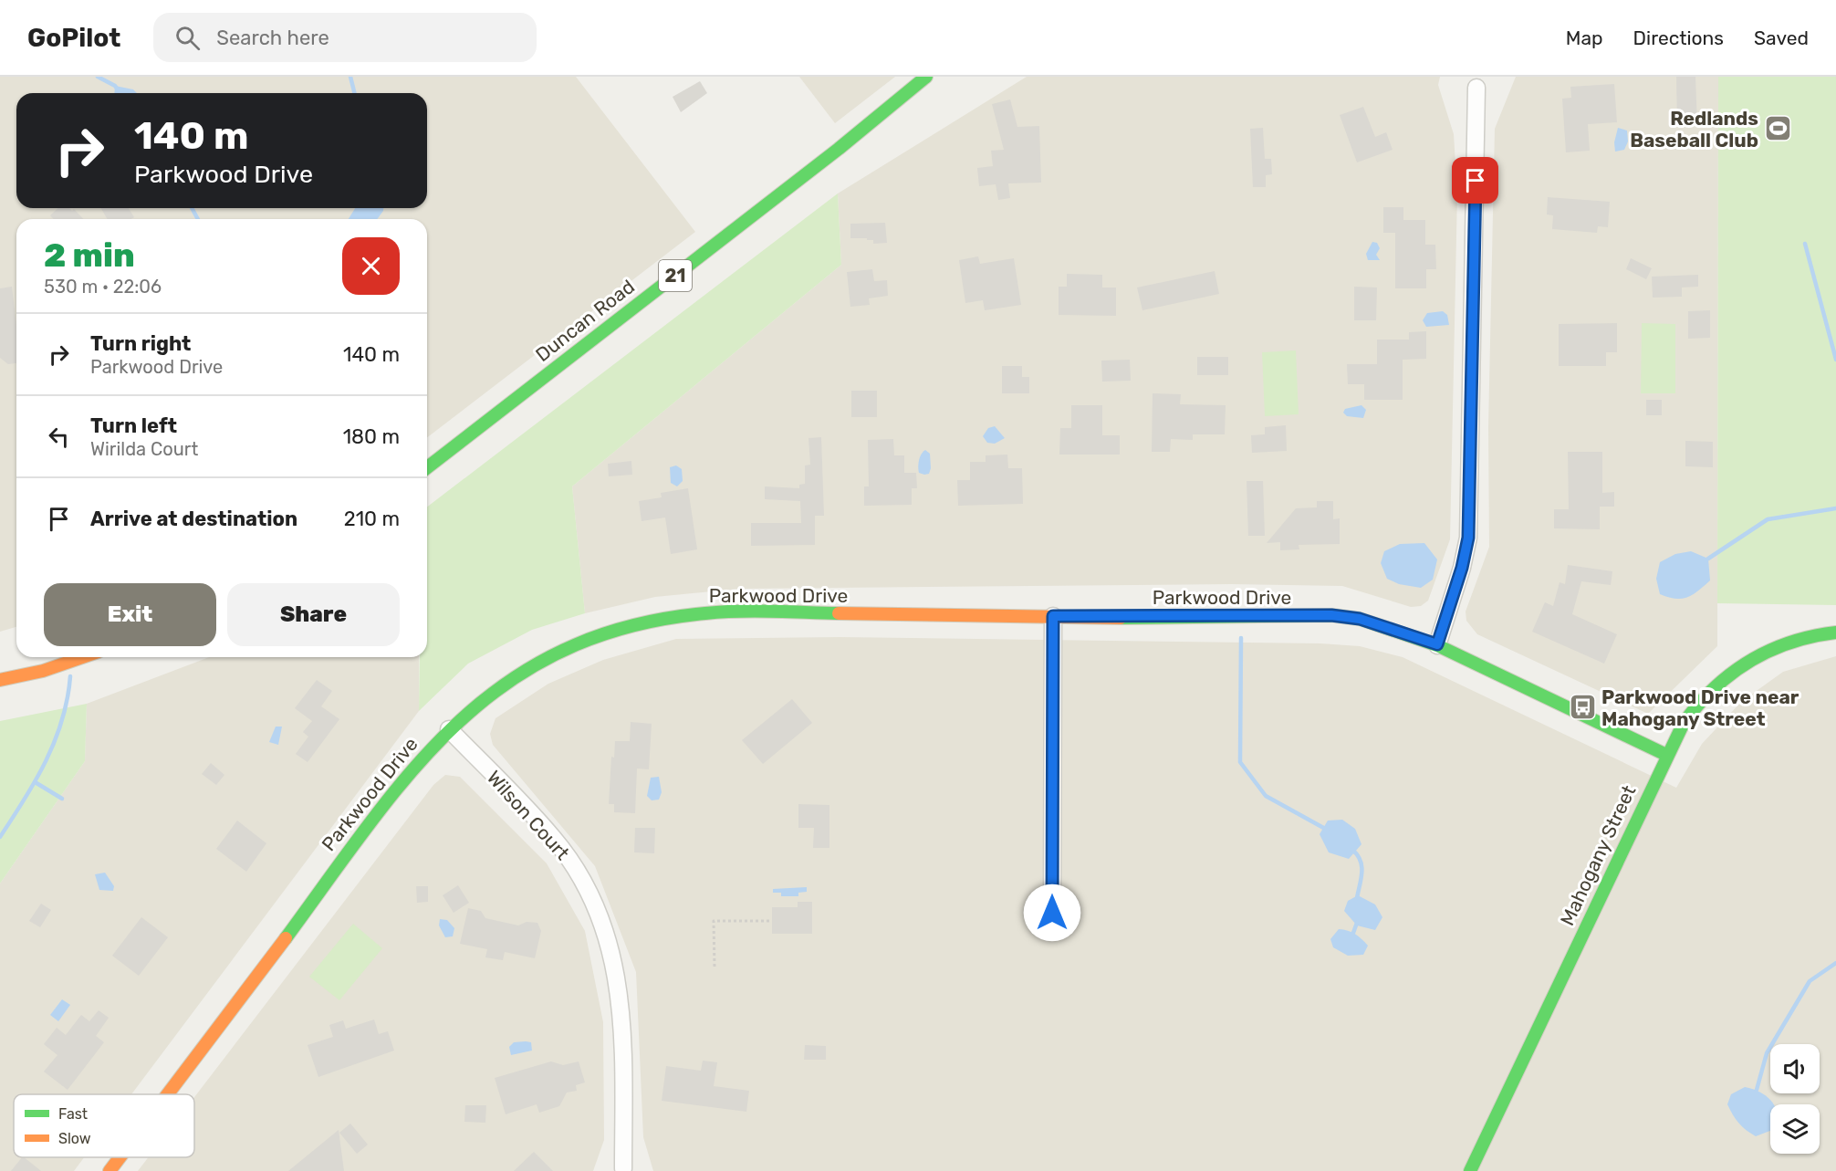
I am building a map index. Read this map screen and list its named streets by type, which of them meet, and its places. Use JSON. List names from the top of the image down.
{
  "streets": {
    "main road": [
      "21",
      "Duncan Road",
      "Parkwood Drive",
      "Mahogany Street"
    ],
    "street": ["Wilson Court"]
  },
  "crossings": [
    ["Parkwood Drive", "Wilson Court"],
    ["Parkwood Drive", "Mahogany Street"]
  ],
  "places": {
    "sports": ["Redlands Baseball Club"],
    "bus stop": ["Parkwood Drive near Mahogany Street"]
  },
  "legend": ["Fast", "Slow"],
  "page": {
    "header": "GoPilot",
    "search": "Search here",
    "nav": ["Map", "Directions", "Saved"],
    "turn": ["140 m", "Parkwood Drive"],
    "heading": ["2 min", "530 m · 22:06"],
    "list": [
      {
        "name": "Turn right",
        "note": "Parkwood Drive",
        "value": "140 m"
      },
      {
        "name": "Turn left",
        "note": "Wirilda Court",
        "value": "180 m"
      },
      {
        "name": "Arrive at destination",
        "value": "210 m"
      }
    ],
    "buttons": ["Exit", "Share"]
  }
}
